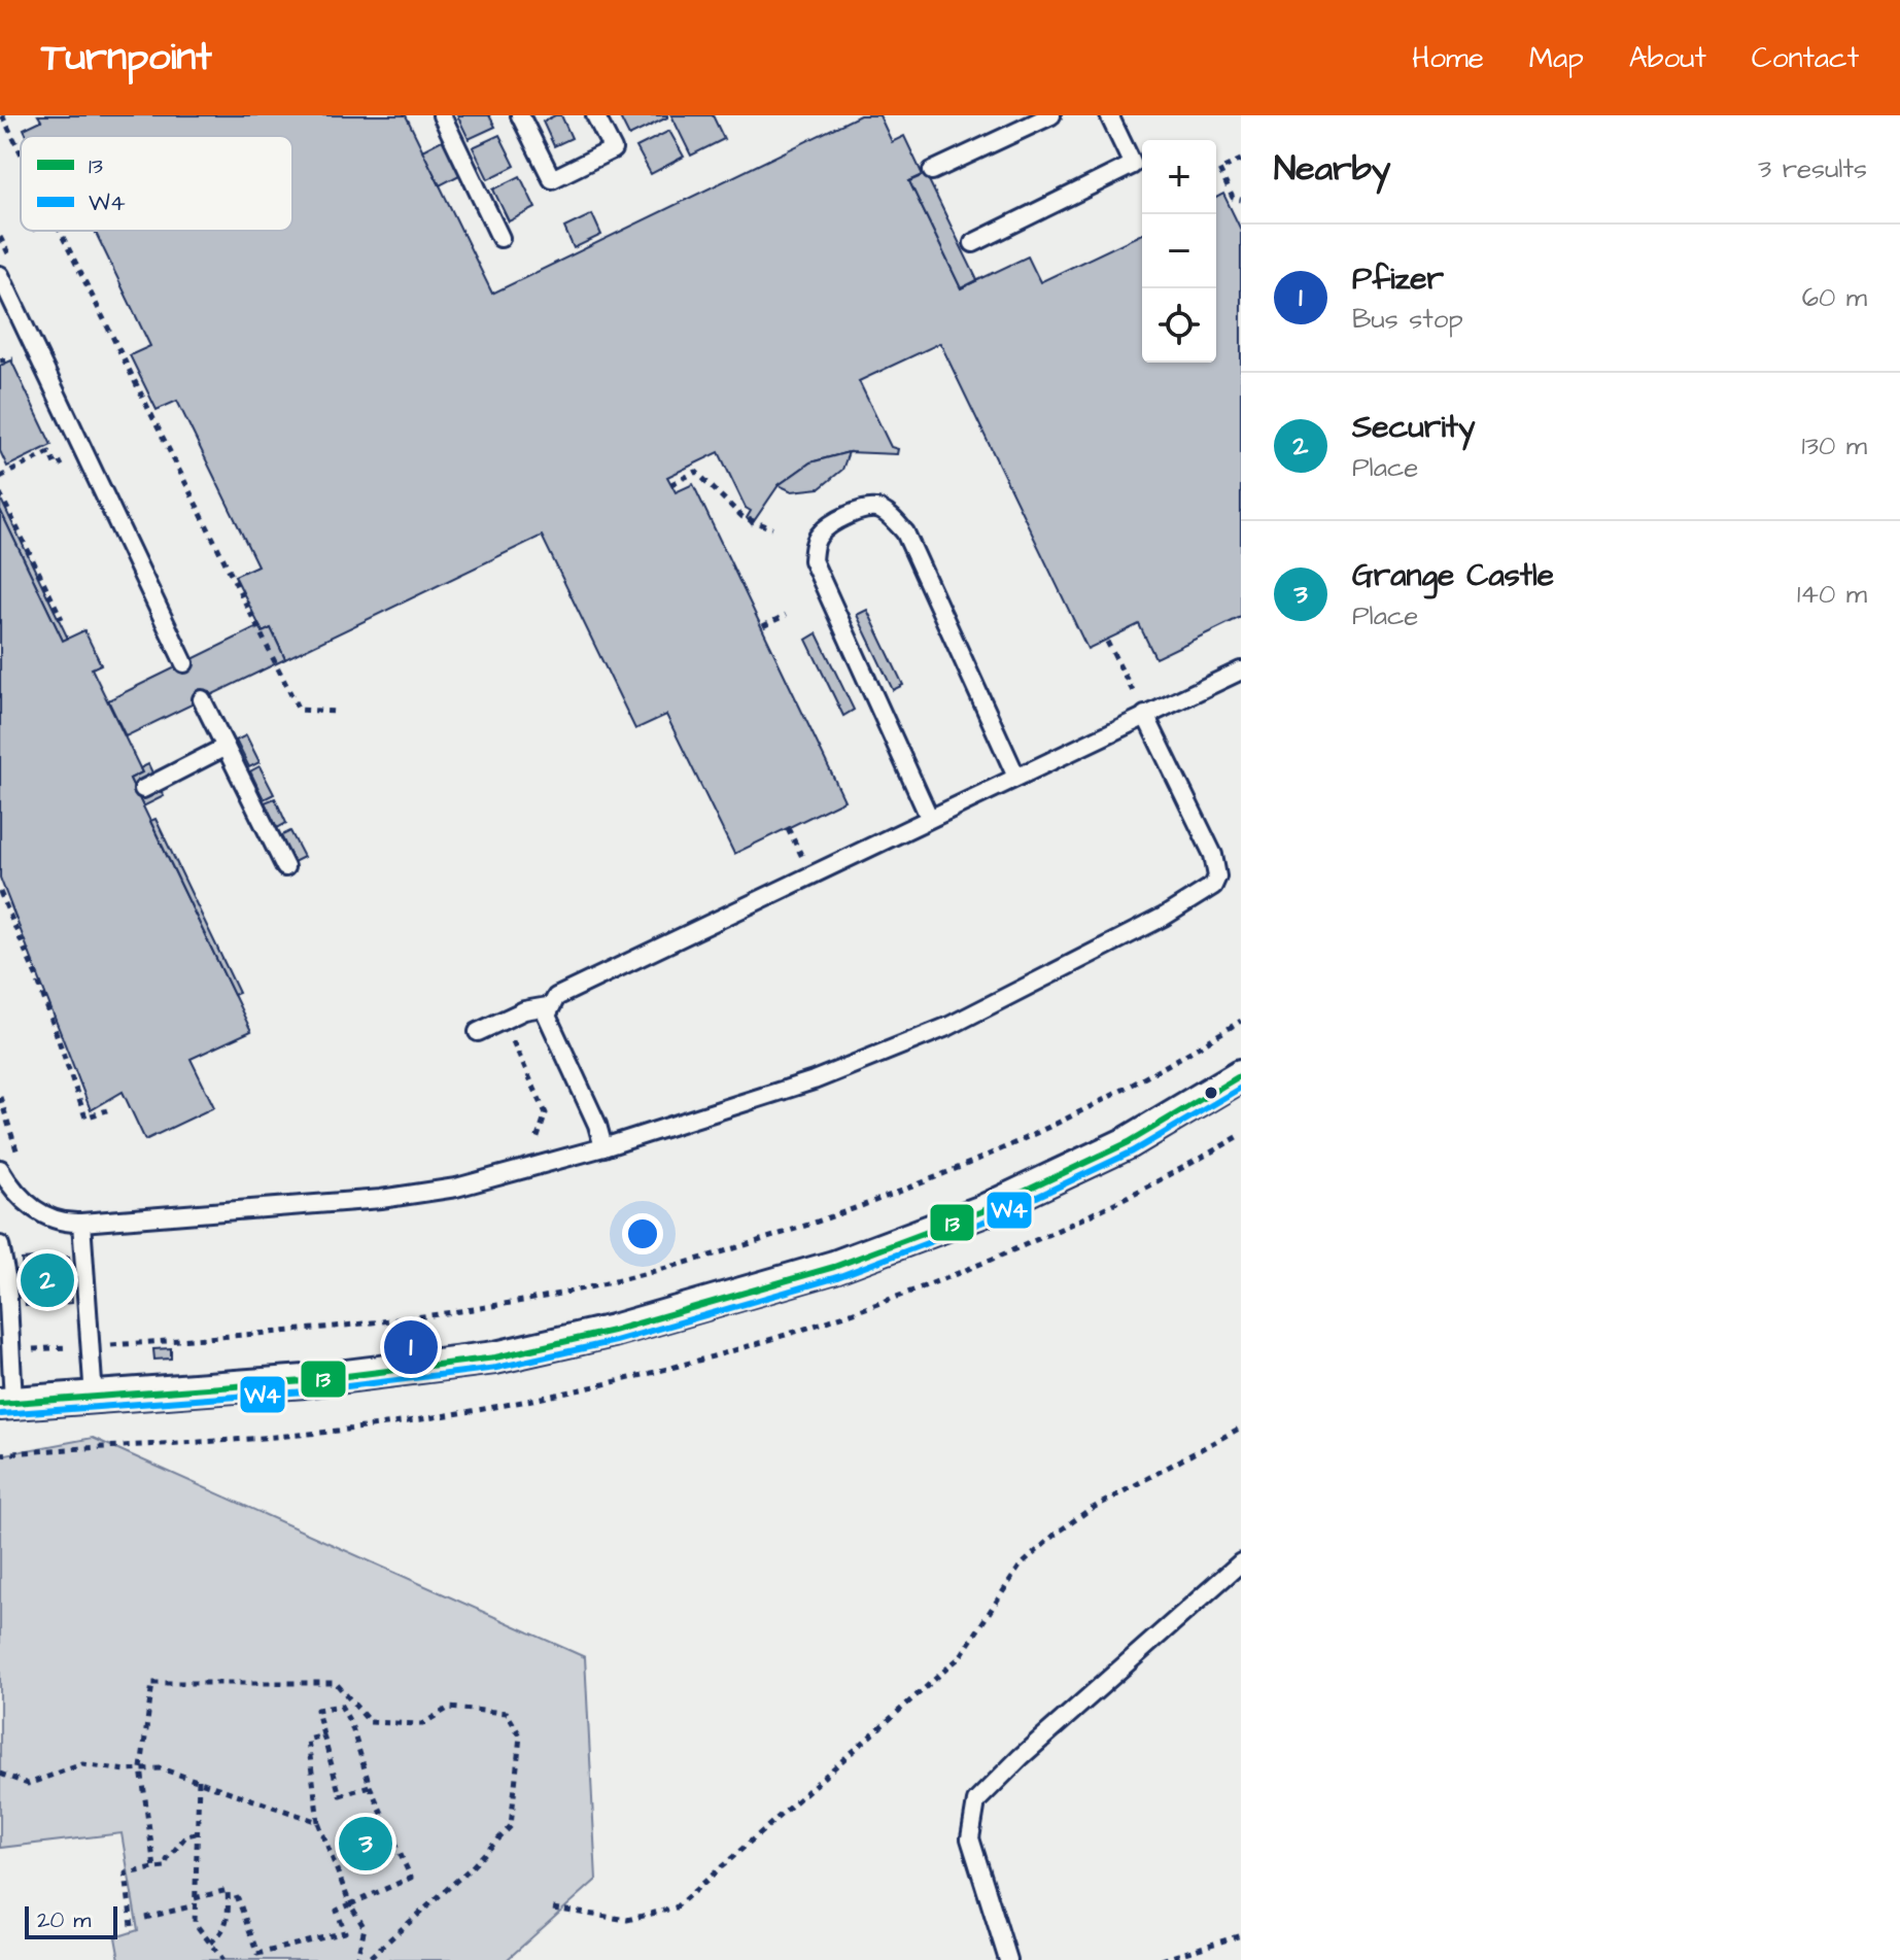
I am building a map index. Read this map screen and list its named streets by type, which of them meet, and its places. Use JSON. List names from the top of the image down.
{
  "lines": ["transit line 13", "transit line W4"],
  "legend": ["13", "W4"],
  "scale_bar": "20 m",
  "page": {
    "header": "Turnpoint",
    "nav": [
      "Home",
      "Map",
      "About",
      "Contact"
    ],
    "heading": ["Nearby", "3 results"],
    "map_buttons": ["+", "−"],
    "list": [
      {
        "mark": "1",
        "name": "Pfizer",
        "note": "Bus stop",
        "value": "60 m"
      },
      {
        "mark": "2",
        "name": "Security",
        "note": "Place",
        "value": "130 m"
      },
      {
        "mark": "3",
        "name": "Grange Castle",
        "note": "Place",
        "value": "140 m"
      }
    ],
    "pins": ["2", "1", "3"],
    "scale": "20 m"
  }
}
